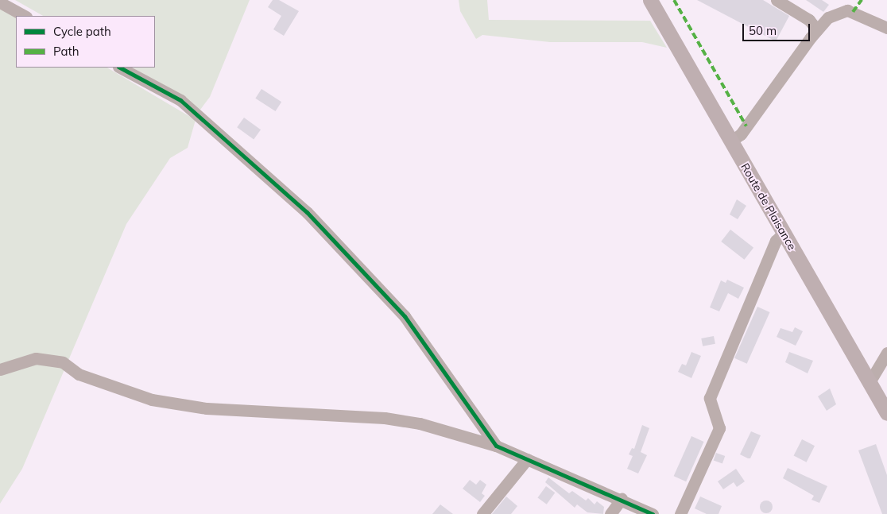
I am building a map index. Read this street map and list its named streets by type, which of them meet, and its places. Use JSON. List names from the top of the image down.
{
  "streets": {
    "main road": ["Route de Plaisance"]
  },
  "legend": ["Cycle path", "Path"],
  "scale_bar": "50 m"
}
